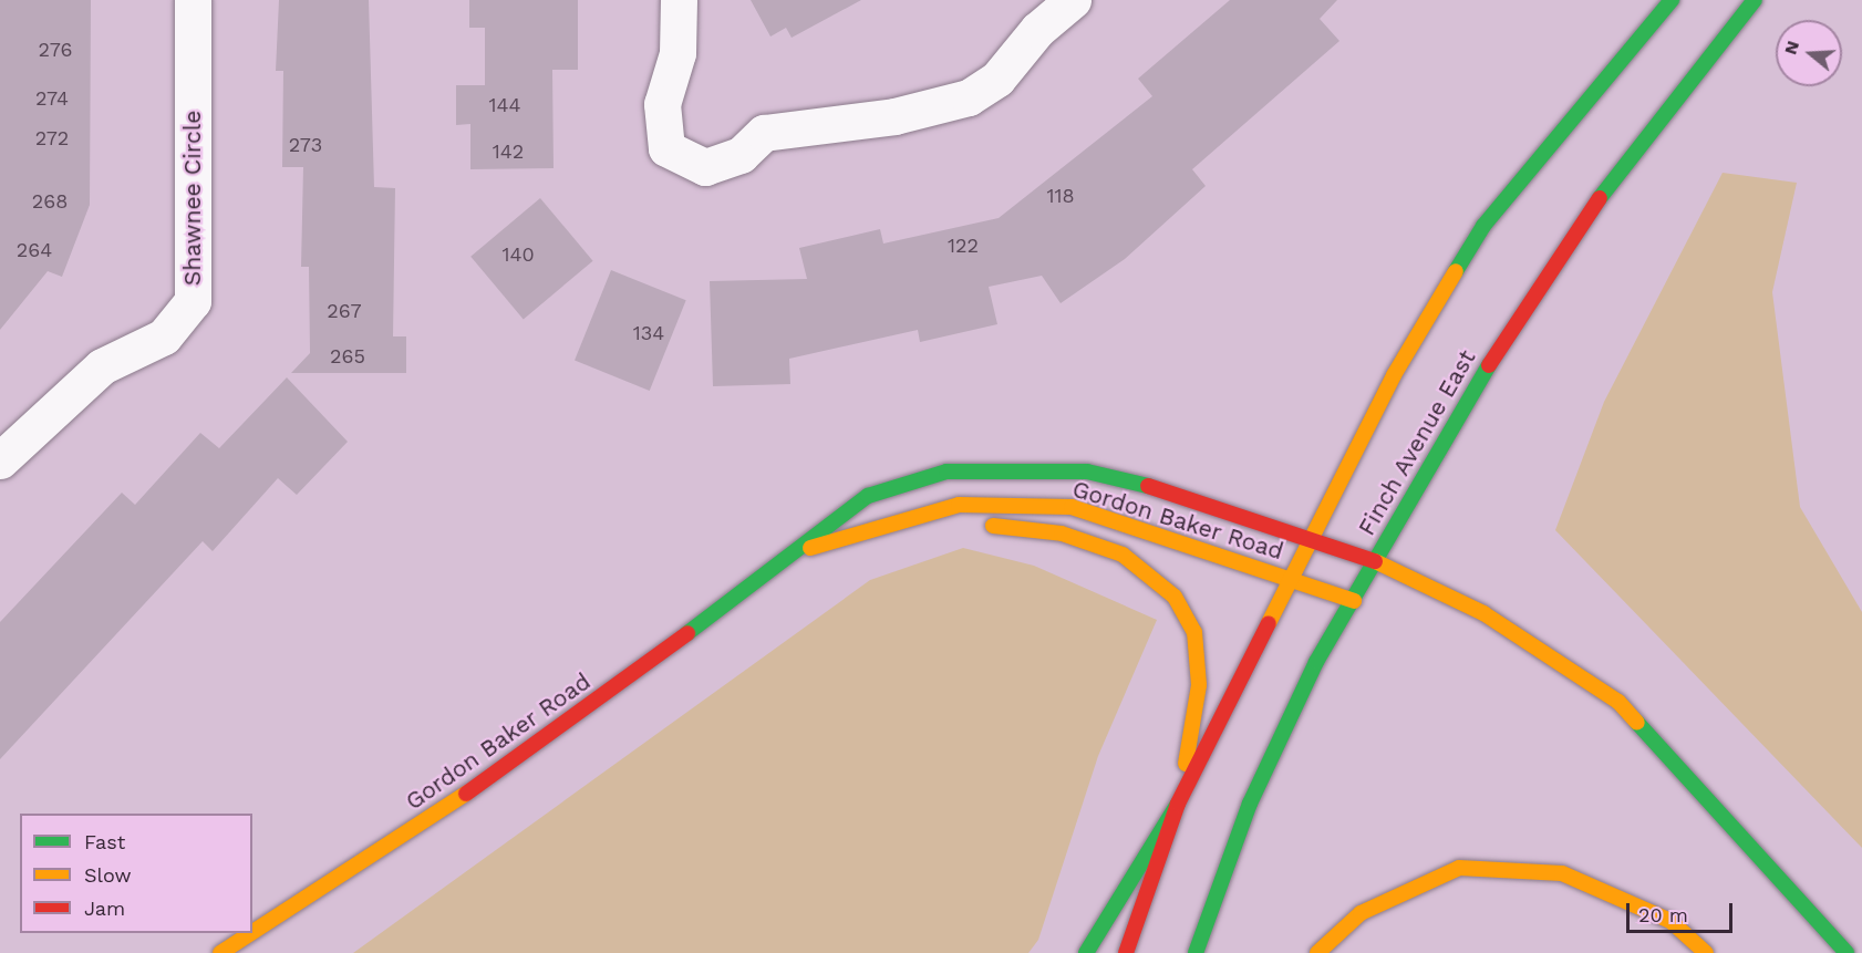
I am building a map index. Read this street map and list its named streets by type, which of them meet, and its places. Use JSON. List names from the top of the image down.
{
  "streets": {
    "main road": ["Finch Avenue East", "Gordon Baker Road"],
    "street": ["Shawnee Circle"]
  },
  "crossings": [
    ["Finch Avenue East", "Gordon Baker Road"]
  ],
  "house_numbers": [
    "276",
    "274",
    "144",
    "272",
    "273",
    "142",
    "118",
    "268",
    "122",
    "264",
    "140",
    "267",
    "134",
    "265"
  ],
  "legend": ["Fast", "Slow", "Jam"],
  "scale_bar": "20 m",
  "north": "left"
}
